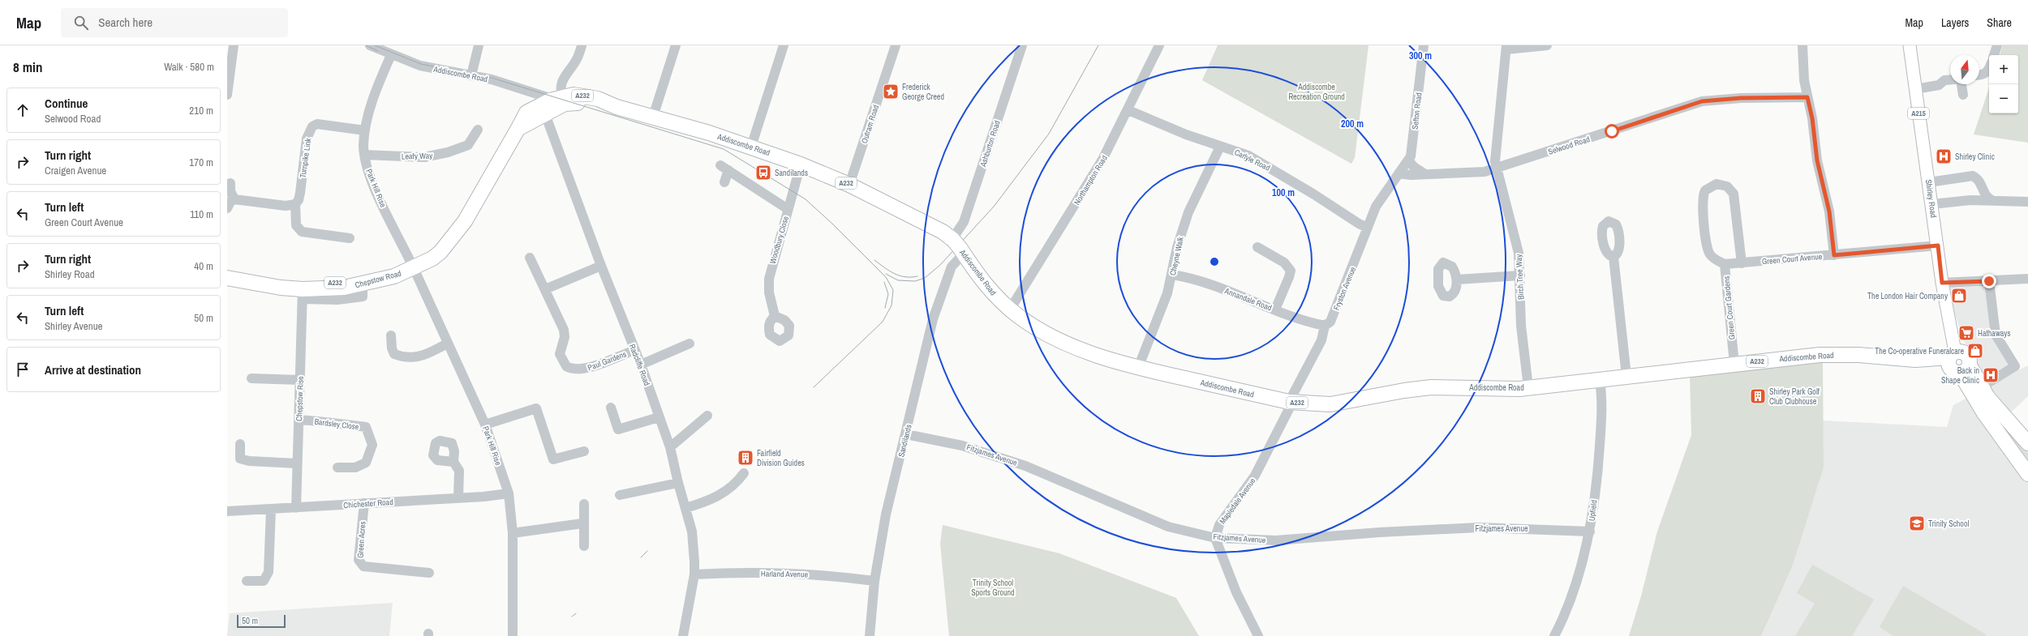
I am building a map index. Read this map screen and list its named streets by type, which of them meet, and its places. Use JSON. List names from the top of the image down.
{
  "streets": {
    "highway": [
      "Addiscombe Road",
      "A232",
      "Shirley Road",
      "Chepstow Road"
    ],
    "main road": ["A215"],
    "street": [
      "Sefton Road",
      "Outram Road",
      "Ashburton Road",
      "Selwood Road",
      "Leafy Way",
      "Turnpike Link",
      "Carlyle Road",
      "Northampton Road",
      "Park Hill Rise",
      "Woodbury Close",
      "Cheyne Walk",
      "Green Court Avenue",
      "Birch Tree Way",
      "Fryston Avenue",
      "Annandale Road",
      "Green Court Gardens",
      "Paul Gardens",
      "Radcliffe Road",
      "Chepstow Rise",
      "Bardsley Close",
      "Sandilands",
      "Fitzjames Avenue",
      "Mapledale Avenue",
      "Chichester Road",
      "Upfield",
      "Green Acres",
      "Harland Avenue"
    ]
  },
  "crossings": [
    ["Addiscombe Road", "Outram Road"],
    ["Addiscombe Road", "Ashburton Road"],
    ["Addiscombe Road", "Northampton Road"],
    ["Addiscombe Road", "Park Hill Rise"],
    ["Addiscombe Road", "Shirley Road"],
    ["Addiscombe Road", "Woodbury Close"],
    ["Addiscombe Road", "Cheyne Walk"],
    ["Addiscombe Road", "Birch Tree Way"],
    ["Addiscombe Road", "Chepstow Road"],
    ["Addiscombe Road", "Fryston Avenue"],
    ["Addiscombe Road", "Green Court Gardens"],
    ["Addiscombe Road", "Radcliffe Road"],
    ["Addiscombe Road", "Sandilands"],
    ["Addiscombe Road", "Mapledale Avenue"],
    ["Addiscombe Road", "Upfield"],
    ["Sefton Road", "Selwood Road"],
    ["Sefton Road", "Fryston Avenue"],
    ["Ashburton Road", "Sandilands"],
    ["Selwood Road", "Birch Tree Way"],
    ["Selwood Road", "Fryston Avenue"],
    ["Leafy Way", "Park Hill Rise"],
    ["Turnpike Link", "Park Hill Rise"],
    ["Carlyle Road", "Northampton Road"],
    ["Carlyle Road", "Cheyne Walk"],
    ["Carlyle Road", "Fryston Avenue"],
    ["Park Hill Rise", "Chepstow Road"],
    ["Park Hill Rise", "Chichester Road"],
    ["Shirley Road", "Green Court Avenue"],
    ["Cheyne Walk", "Annandale Road"],
    ["Green Court Avenue", "Green Court Gardens"],
    ["Chepstow Road", "Radcliffe Road"],
    ["Chepstow Road", "Chepstow Rise"],
    ["Fryston Avenue", "Annandale Road"],
    ["Fryston Avenue", "Mapledale Avenue"],
    ["Paul Gardens", "Radcliffe Road"],
    ["Radcliffe Road", "Harland Avenue"],
    ["Chepstow Rise", "Bardsley Close"],
    ["Chepstow Rise", "Chichester Road"],
    ["Sandilands", "Fitzjames Avenue"],
    ["Sandilands", "Harland Avenue"],
    ["Fitzjames Avenue", "Mapledale Avenue"],
    ["Fitzjames Avenue", "Upfield"],
    ["Chichester Road", "Green Acres"]
  ],
  "parks": ["Addiscombe Recreation Ground", "Trinity School Sports Ground"],
  "places": {
    "place": ["Frederick George Creed"],
    "hospital": ["Shirley Clinic", "Back in Shape Clinic"],
    "bus stop": ["Sandilands"],
    "shop": ["The London Hair Company", "The Co-operative Funeralcare"],
    "supermarket": ["Hathaways"],
    "building": ["Shirley Park Golf Club Clubhouse", "Fairfield Division Guides"],
    "school or university": ["Trinity School"]
  },
  "scale_bar": "50 m",
  "north": "top",
  "page": {
    "header": "Map",
    "search": "Search here",
    "nav": ["Map", "Layers", "Share"],
    "heading": ["8 min", "Walk · 580 m"],
    "map_buttons": ["+", "−"],
    "list": [
      ["Continue", "Selwood Road", "210 m"],
      ["Turn right", "Craigen Avenue", "170 m"],
      ["Turn left", "Green Court Avenue", "110 m"],
      ["Turn right", "Shirley Road", "40 m"],
      ["Turn left", "Shirley Avenue", "50 m"],
      "Arrive at destination"
    ],
    "scale": "50 m"
  },
  "rings": ["300 m", "200 m", "100 m"]
}
